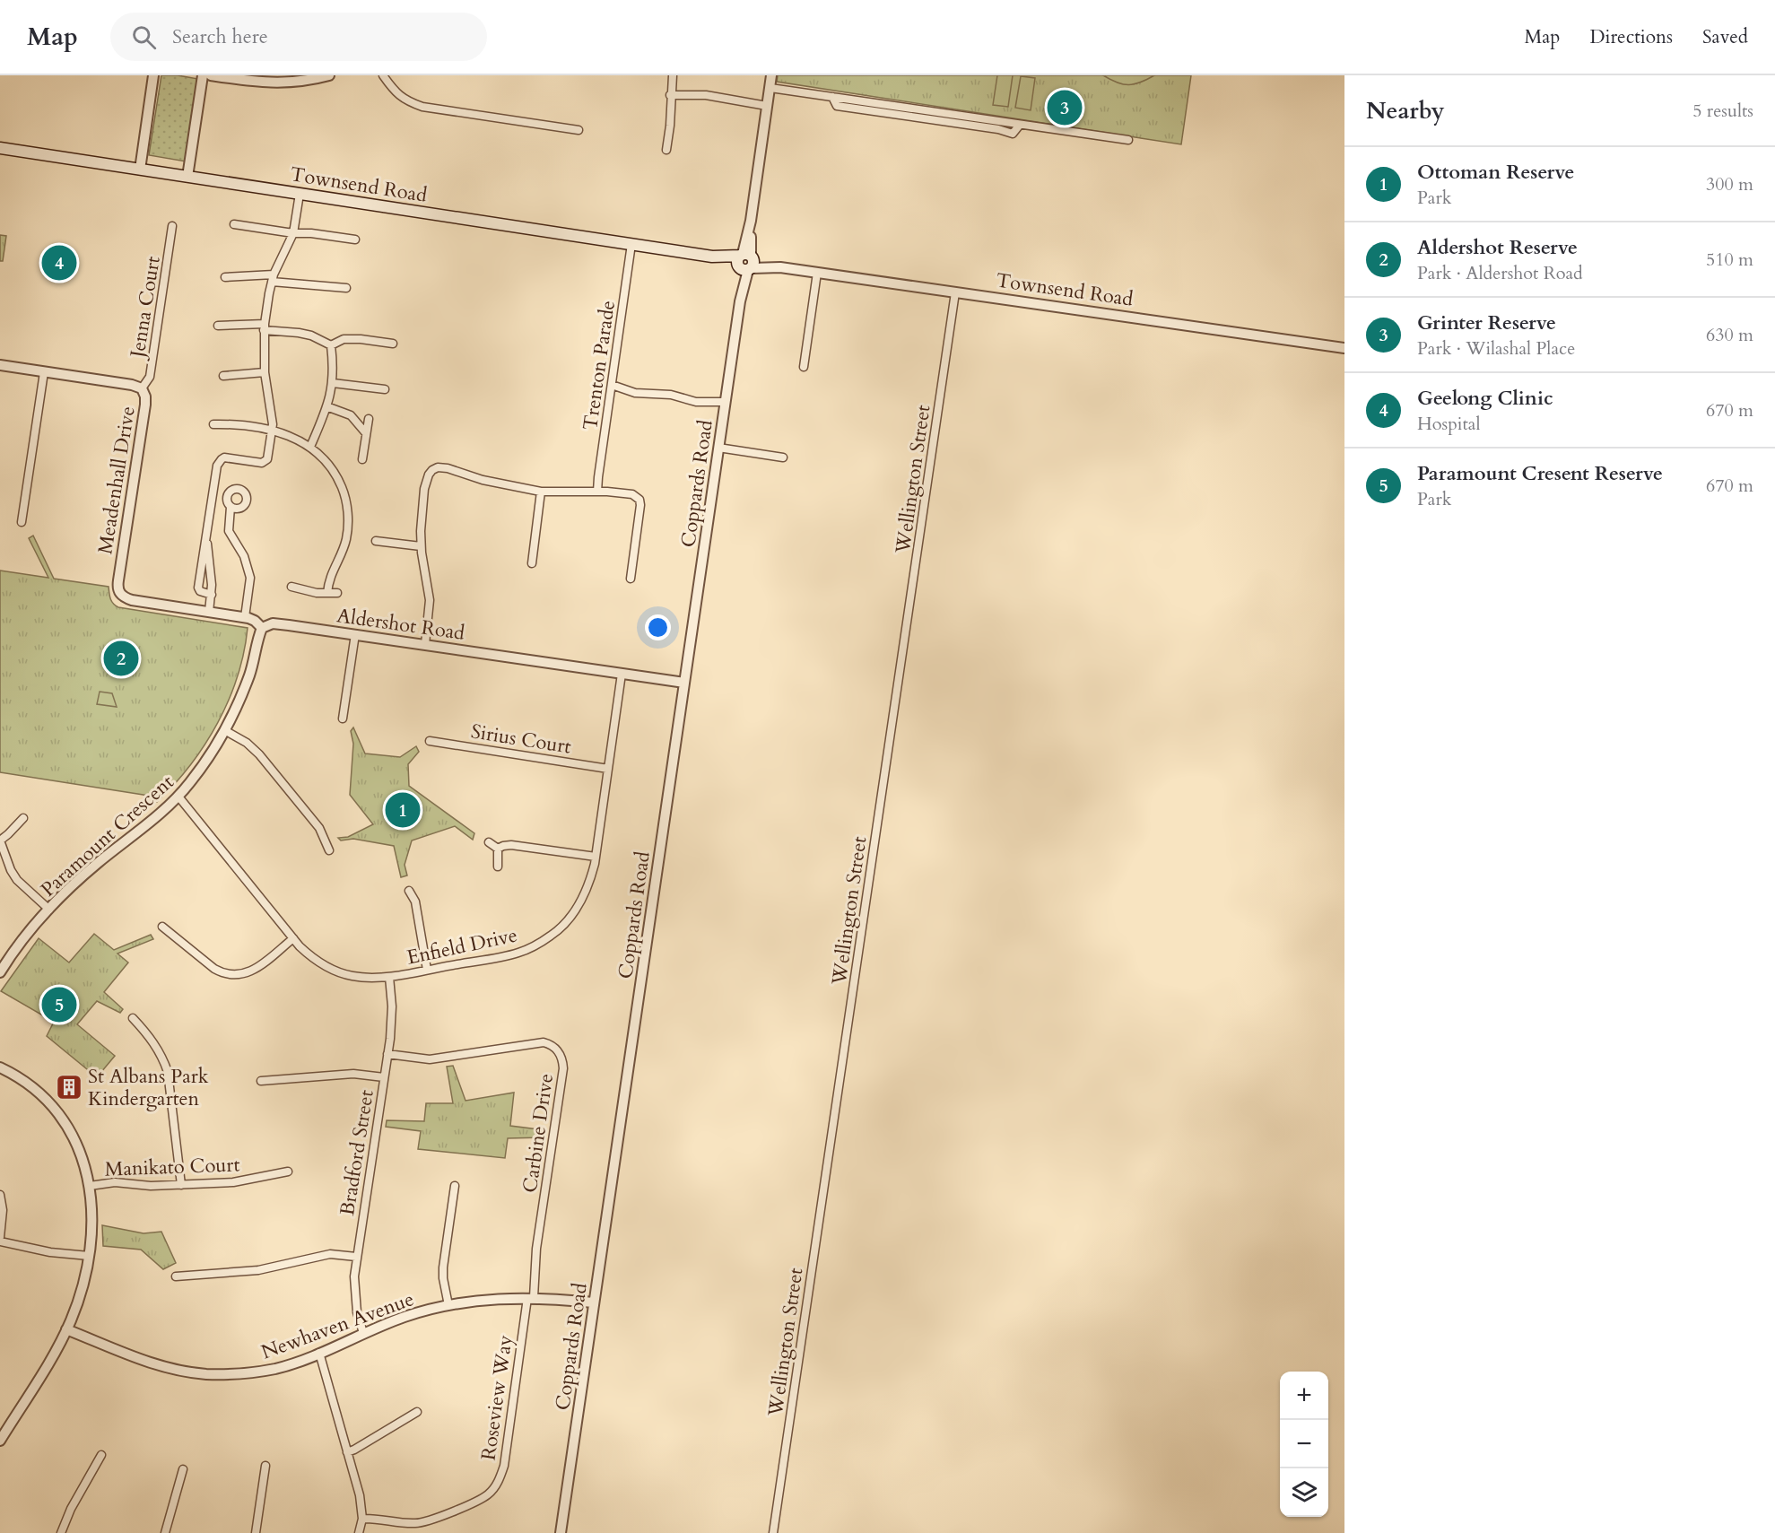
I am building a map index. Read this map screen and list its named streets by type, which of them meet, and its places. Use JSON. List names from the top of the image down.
{
  "streets": {
    "main road": ["Townsend Road"],
    "street": [
      "Jenna Court",
      "Trenton Parade",
      "Wellington Street",
      "Meadenhall Drive",
      "Coppards Road",
      "Aldershot Road",
      "Sirius Court",
      "Paramount Crescent",
      "Enfield Drive",
      "Carbine Drive",
      "Bradford Street",
      "Manikato Court",
      "Newhaven Avenue",
      "Roseview Way"
    ]
  },
  "crossings": [
    ["Townsend Road", "Trenton Parade"],
    ["Townsend Road", "Wellington Street"],
    ["Townsend Road", "Coppards Road"],
    ["Jenna Court", "Meadenhall Drive"],
    ["Coppards Road", "Aldershot Road"],
    ["Coppards Road", "Newhaven Avenue"],
    ["Aldershot Road", "Paramount Crescent"],
    ["Aldershot Road", "Enfield Drive"],
    ["Sirius Court", "Enfield Drive"],
    ["Paramount Crescent", "Enfield Drive"],
    ["Enfield Drive", "Bradford Street"],
    ["Carbine Drive", "Bradford Street"],
    ["Carbine Drive", "Newhaven Avenue"],
    ["Carbine Drive", "Roseview Way"],
    ["Bradford Street", "Newhaven Avenue"],
    ["Newhaven Avenue", "Roseview Way"]
  ],
  "places": {
    "building": ["St Albans Park Kindergarten"]
  },
  "page": {
    "header": "Map",
    "search": "Search here",
    "nav": ["Map", "Directions", "Saved"],
    "heading": ["Nearby", "5 results"],
    "pins": [
      "3",
      "4",
      "2",
      "1",
      "5"
    ],
    "list": [
      {
        "mark": "1",
        "name": "Ottoman Reserve",
        "note": "Park",
        "value": "300 m"
      },
      {
        "mark": "2",
        "name": "Aldershot Reserve",
        "note": "Park · Aldershot Road",
        "value": "510 m"
      },
      {
        "mark": "3",
        "name": "Grinter Reserve",
        "note": "Park · Wilashal Place",
        "value": "630 m"
      },
      {
        "mark": "4",
        "name": "Geelong Clinic",
        "note": "Hospital",
        "value": "670 m"
      },
      {
        "mark": "5",
        "name": "Paramount Cresent Reserve",
        "note": "Park",
        "value": "670 m"
      }
    ],
    "map_buttons": ["+", "−"]
  }
}
